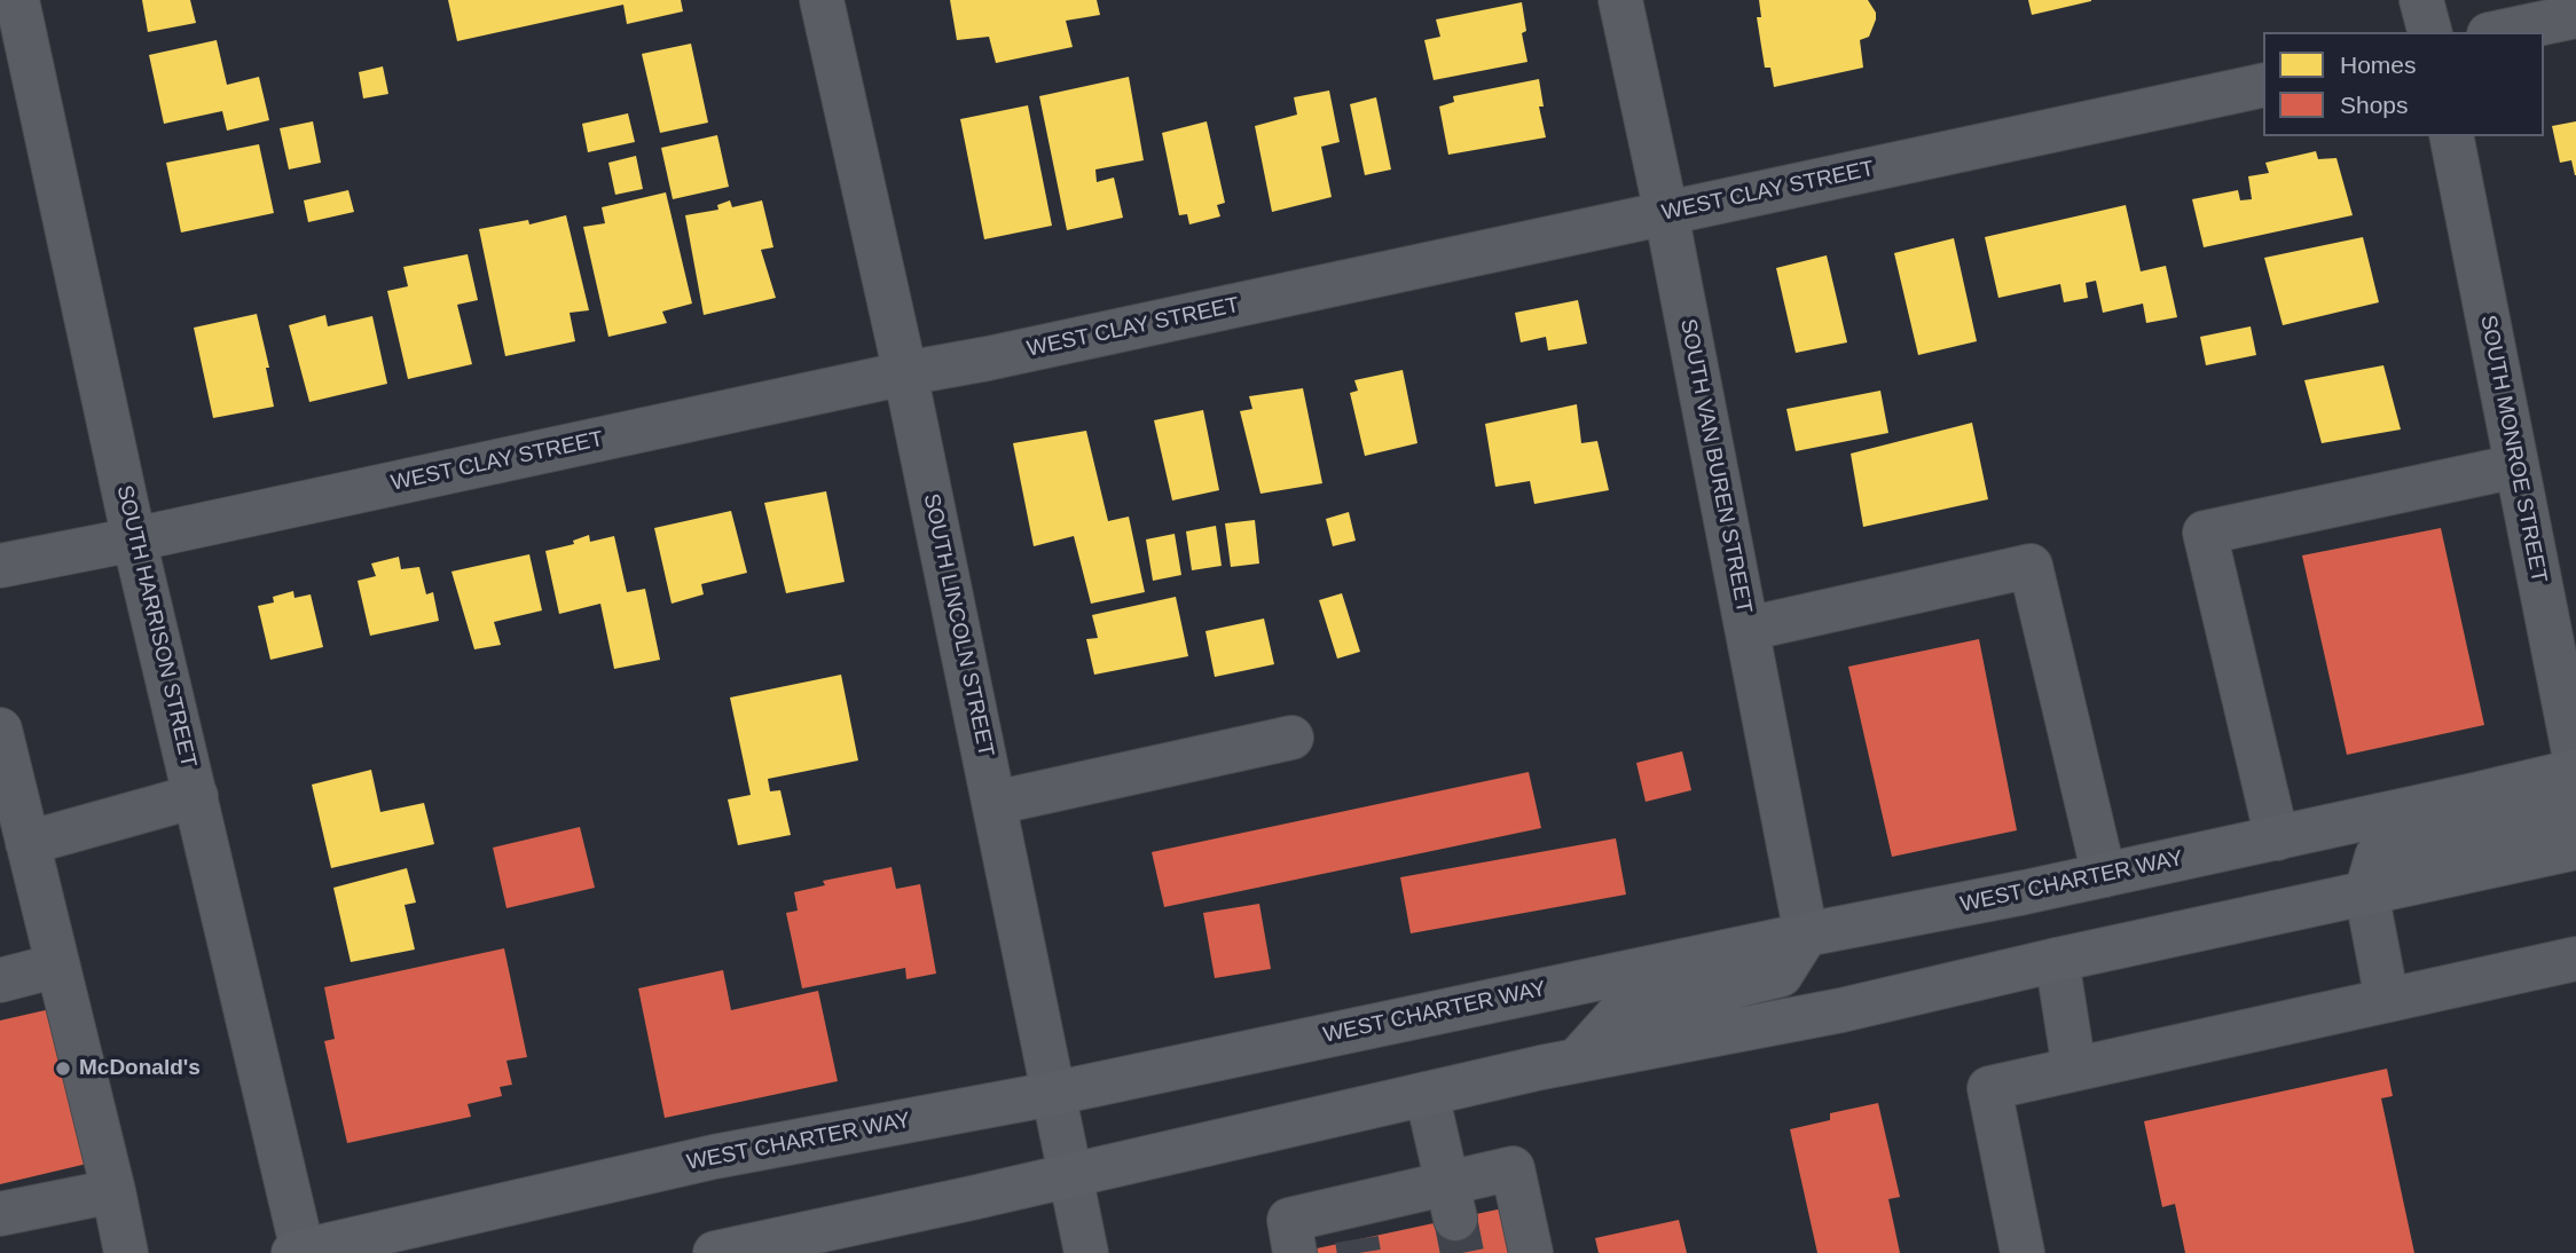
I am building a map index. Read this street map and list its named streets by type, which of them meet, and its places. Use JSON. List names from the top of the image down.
{
  "streets": {
    "main road": ["WEST CHARTER WAY"],
    "street": [
      "WEST CLAY STREET",
      "SOUTH MONROE STREET",
      "SOUTH VAN BUREN STREET",
      "SOUTH LINCOLN STREET",
      "SOUTH HARRISON STREET"
    ]
  },
  "crossings": [
    ["WEST CLAY STREET", "SOUTH VAN BUREN STREET"],
    ["WEST CLAY STREET", "SOUTH LINCOLN STREET"],
    ["WEST CLAY STREET", "SOUTH HARRISON STREET"],
    ["SOUTH VAN BUREN STREET", "WEST CHARTER WAY"],
    ["SOUTH LINCOLN STREET", "WEST CHARTER WAY"],
    ["SOUTH HARRISON STREET", "WEST CHARTER WAY"]
  ],
  "places": ["McDonald's"],
  "legend": ["Homes", "Shops"]
}
